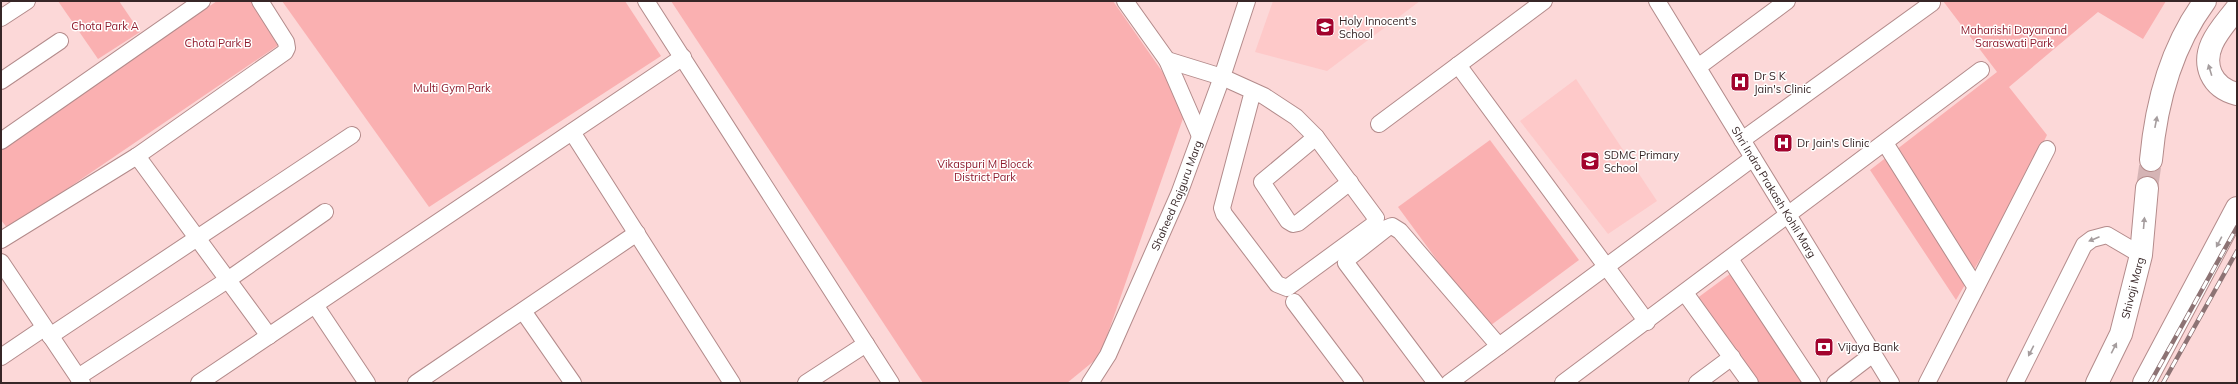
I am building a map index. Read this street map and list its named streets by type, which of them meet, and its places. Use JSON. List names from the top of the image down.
{
  "streets": {
    "main road": ["Shivaji Marg"],
    "street": ["Shri Indra Prakash Kohli Marg", "Shaheed Rajguru Marg"]
  },
  "parks": [
    "Chota Park A",
    "Maharishi Dayanand Saraswati Park",
    "Chota Park B",
    "Multi Gym Park",
    "Vikaspuri M Blocck District Park"
  ],
  "places": {
    "school or university": ["Holy Innocent's School", "SDMC Primary School"],
    "hospital": ["Dr S K Jain's Clinic", "Dr Jain's Clinic"],
    "bank": ["Vijaya Bank"]
  }
}
